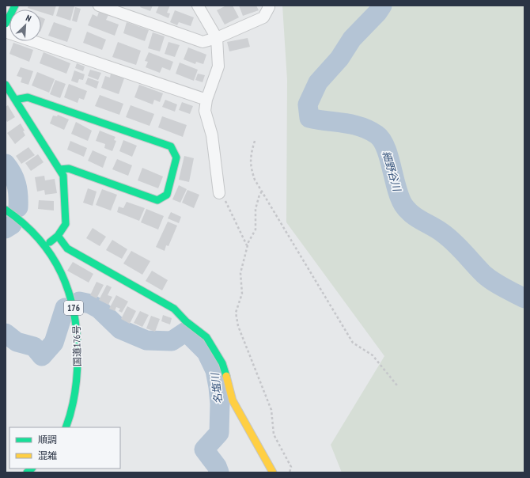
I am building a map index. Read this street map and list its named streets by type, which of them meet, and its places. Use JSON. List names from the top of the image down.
{
  "streets": {
    "main road": ["176", "国道176号"]
  },
  "water": ["細野谷川", "名塩川"],
  "legend": ["順調", "混雑"],
  "north": "top right"
}
